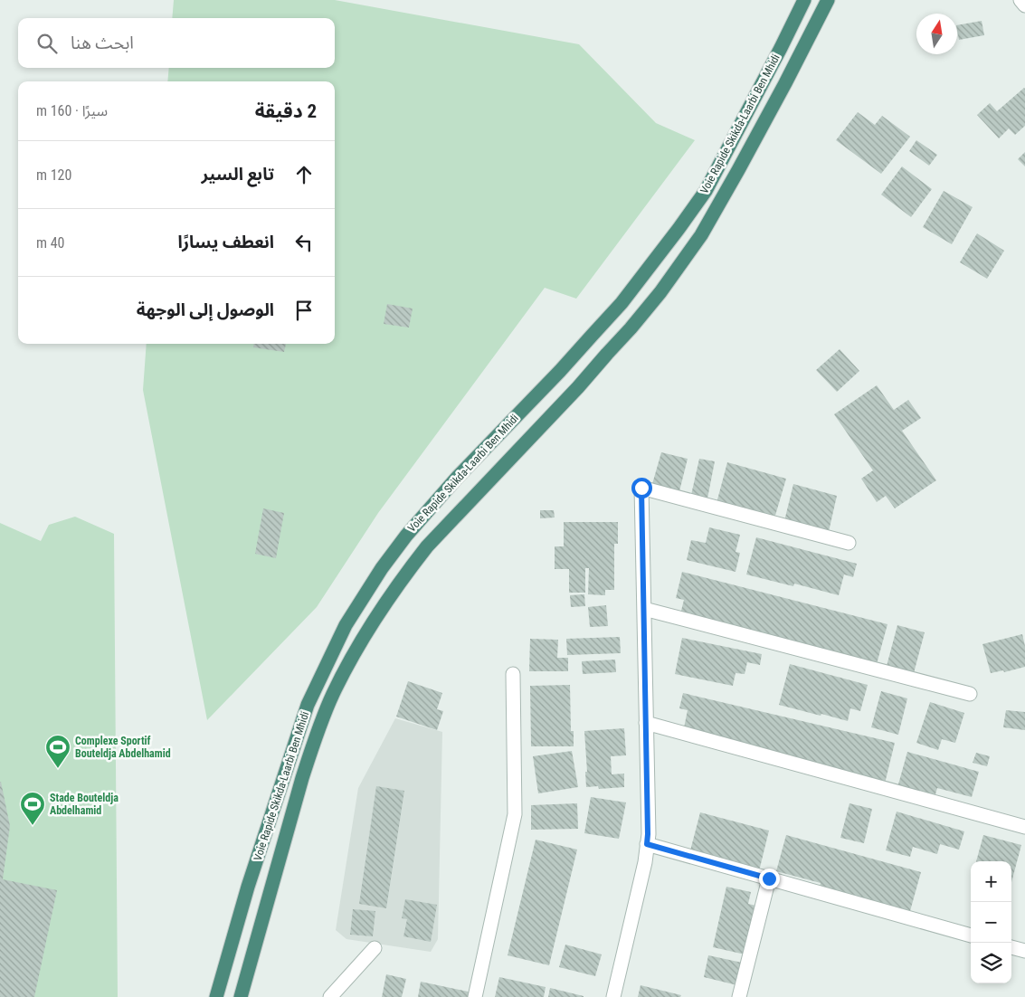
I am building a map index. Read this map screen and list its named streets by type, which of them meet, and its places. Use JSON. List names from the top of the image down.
{
  "streets": {
    "highway": ["Voie Rapide Skikda-Laarbi Ben Mhidi"]
  },
  "places": {
    "sports": ["Complexe Sportif Bouteldja Abdelhamid", "Stade Bouteldja Abdelhamid"]
  },
  "north": "top",
  "page": {
    "search": "ابحث هنا",
    "heading": ["2 دقيقة", "سيرًا · 160 m"],
    "list": [
      ["تابع السير", "120 m"],
      ["انعطف يسارًا", "40 m"],
      "الوصول إلى الوجهة"
    ],
    "map_buttons": ["+", "−"]
  }
}
